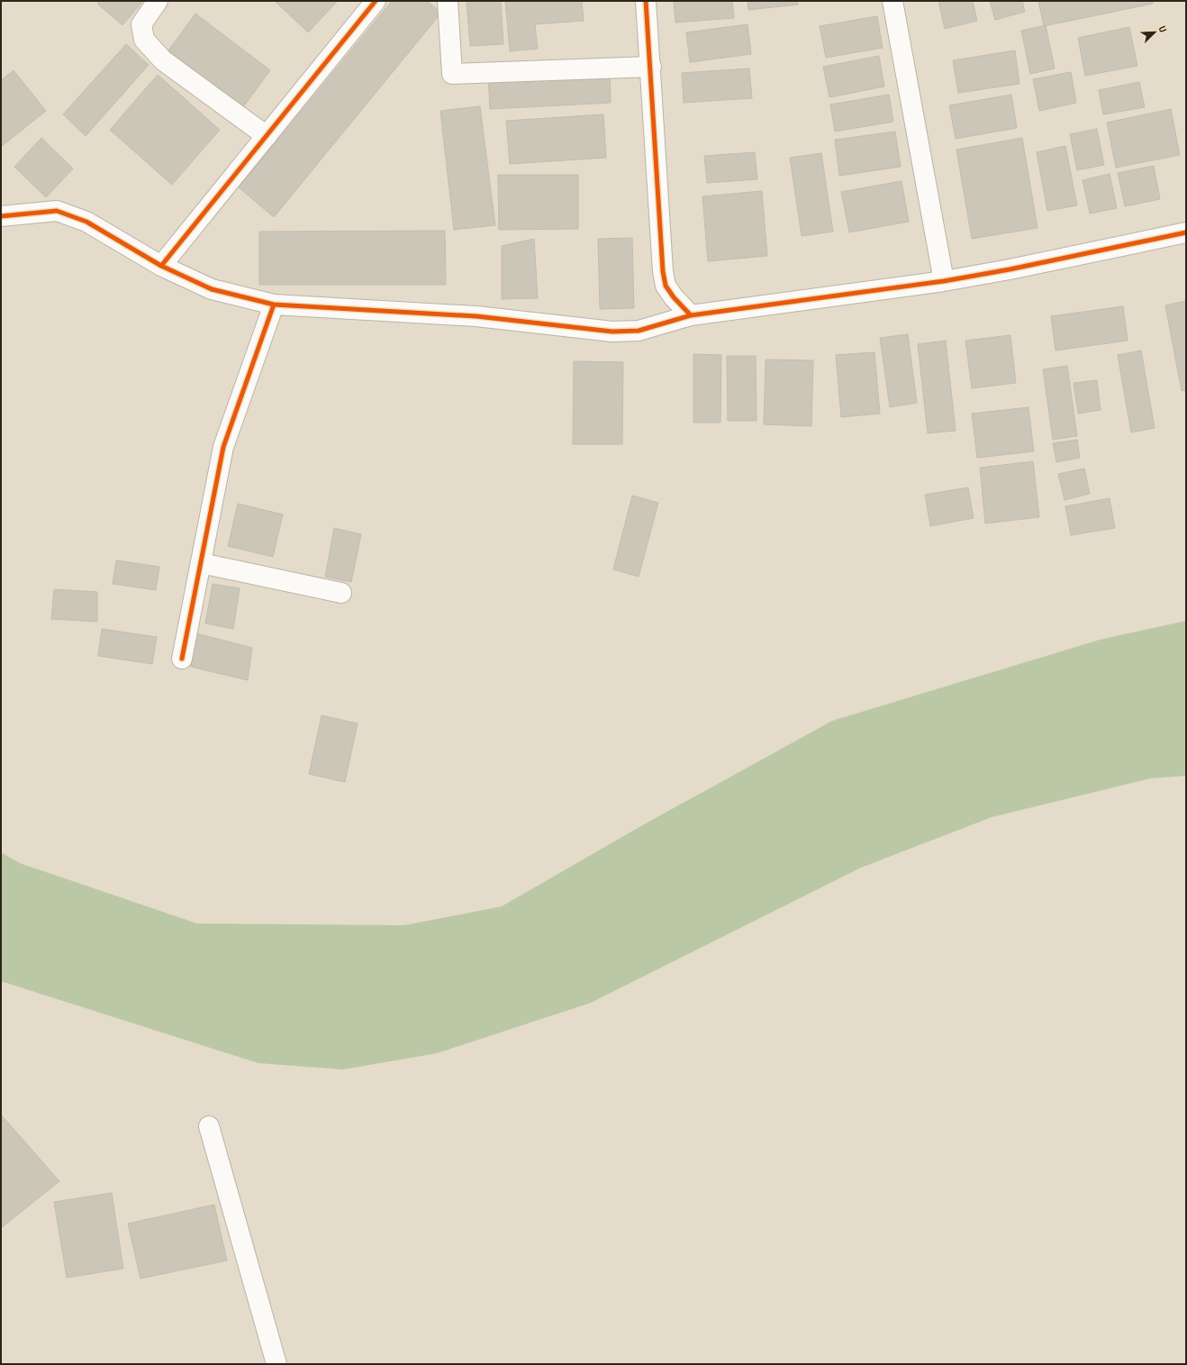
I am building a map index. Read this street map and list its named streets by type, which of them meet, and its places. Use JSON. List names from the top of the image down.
{
  "north": "top right"
}
